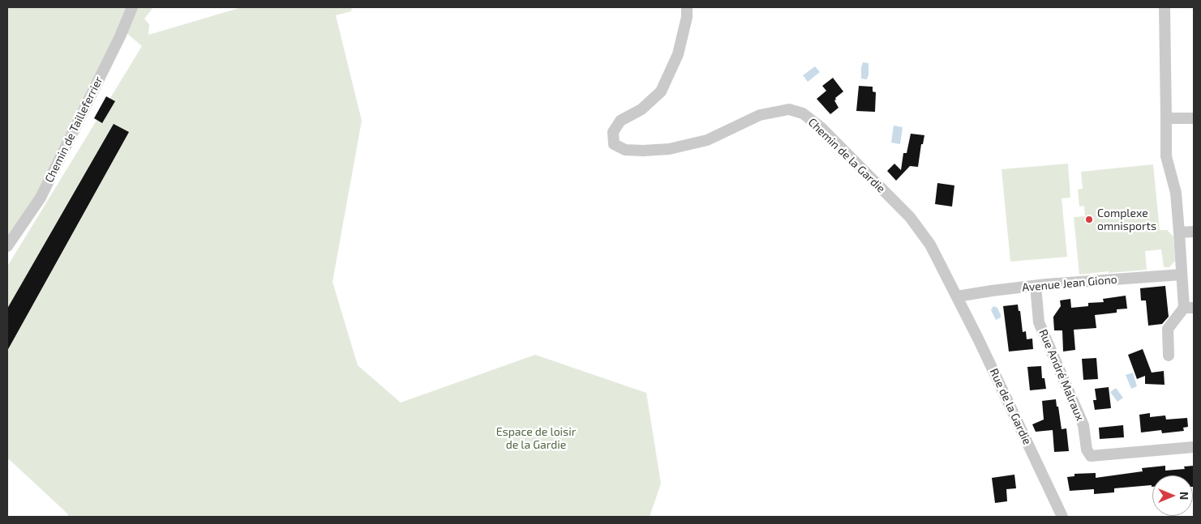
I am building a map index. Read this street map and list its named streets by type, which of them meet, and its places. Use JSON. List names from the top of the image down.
{
  "streets": {
    "street": [
      "Chemin de Tailleferrier",
      "Chemin de la Gardie",
      "Avenue Jean Giono",
      "Rue André Malraux",
      "Rue de la Gardie"
    ]
  },
  "crossings": [
    ["Chemin de la Gardie", "Avenue Jean Giono"],
    ["Chemin de la Gardie", "Rue de la Gardie"],
    ["Avenue Jean Giono", "Rue André Malraux"],
    ["Avenue Jean Giono", "Rue de la Gardie"]
  ],
  "parks": ["Espace de loisir de la Gardie"],
  "places": ["Complexe omnisports"],
  "north": "right"
}
